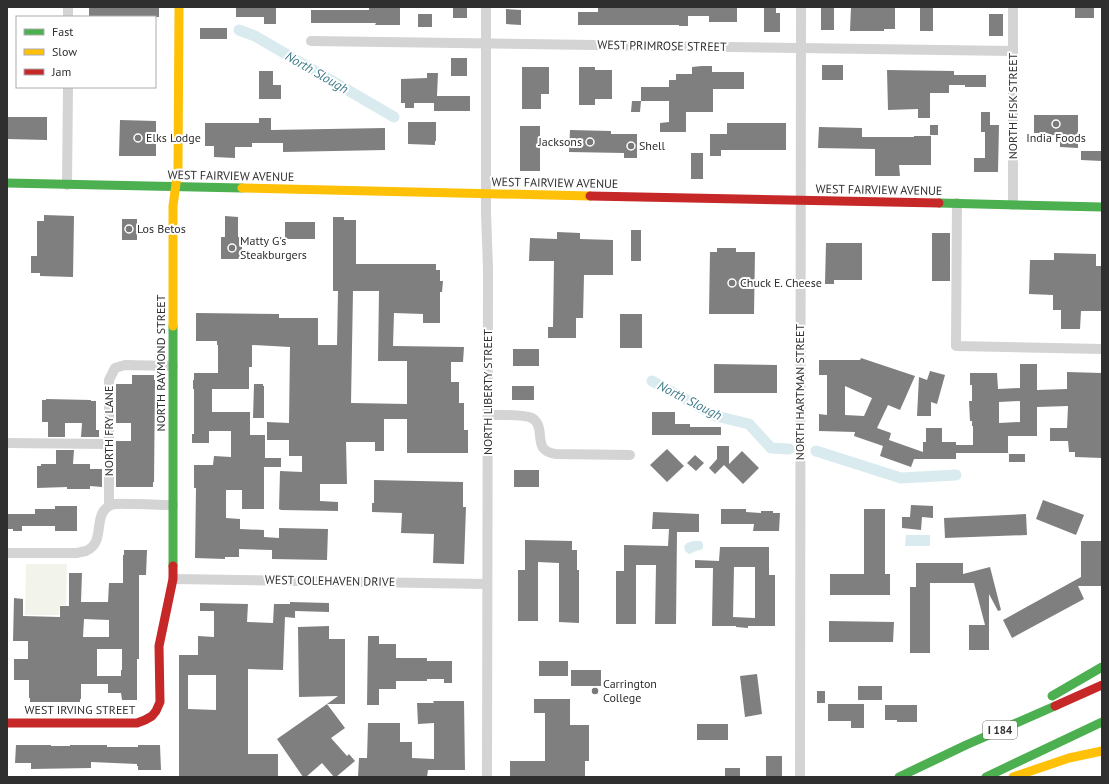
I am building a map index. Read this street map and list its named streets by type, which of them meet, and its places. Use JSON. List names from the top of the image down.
{
  "streets": {
    "main road": [
      "WEST FAIRVIEW AVENUE",
      "NORTH RAYMOND STREET",
      "WEST IRVING STREET",
      "I 184"
    ],
    "street": [
      "WEST PRIMROSE STREET",
      "NORTH FISK STREET",
      "NORTH LIBERTY STREET",
      "NORTH HARTMAN STREET",
      "NORTH FRY LANE",
      "WEST COLEHAVEN DRIVE"
    ]
  },
  "crossings": [
    ["WEST PRIMROSE STREET", "NORTH FISK STREET"],
    ["WEST PRIMROSE STREET", "NORTH LIBERTY STREET"],
    ["WEST PRIMROSE STREET", "NORTH HARTMAN STREET"],
    ["NORTH FISK STREET", "WEST FAIRVIEW AVENUE"],
    ["WEST FAIRVIEW AVENUE", "NORTH RAYMOND STREET"],
    ["WEST FAIRVIEW AVENUE", "NORTH LIBERTY STREET"],
    ["WEST FAIRVIEW AVENUE", "NORTH HARTMAN STREET"],
    ["NORTH RAYMOND STREET", "NORTH FRY LANE"],
    ["NORTH RAYMOND STREET", "WEST COLEHAVEN DRIVE"],
    ["NORTH RAYMOND STREET", "WEST IRVING STREET"],
    ["NORTH LIBERTY STREET", "WEST COLEHAVEN DRIVE"]
  ],
  "water": ["North Slough"],
  "places": [
    "India Foods",
    "Elks Lodge",
    "Jacksons",
    "Shell",
    "Los Betos",
    "Matty G's Steakburgers",
    "Chuck E. Cheese",
    "Carrington College"
  ],
  "legend": ["Fast", "Slow", "Jam"]
}
